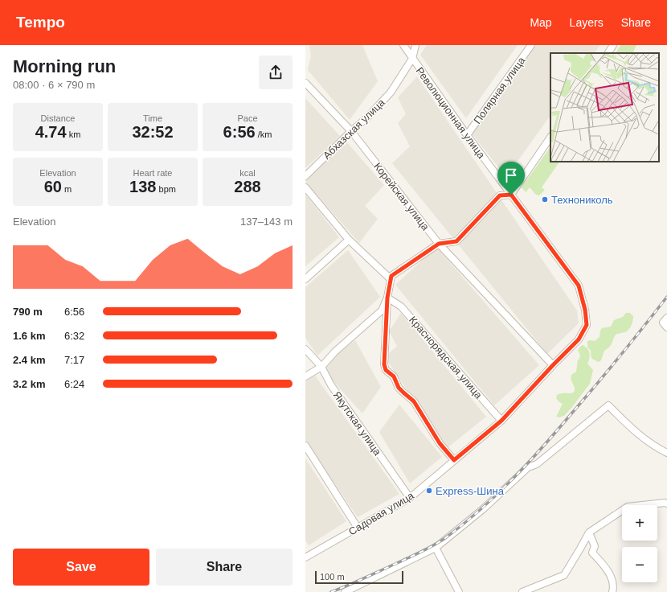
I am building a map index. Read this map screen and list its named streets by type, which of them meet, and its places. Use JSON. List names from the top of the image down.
{
  "streets": {
    "street": [
      "Полярная улица",
      "Революционная улица",
      "Абхазская улица",
      "Корейская улица",
      "Краснорядская улица",
      "Якутская улица",
      "Садовая улица"
    ]
  },
  "crossings": [
    ["Полярная улица", "Революционная улица"],
    ["Революционная улица", "Абхазская улица"],
    ["Революционная улица", "Садовая улица"],
    ["Абхазская улица", "Корейская улица"],
    ["Корейская улица", "Садовая улица"],
    ["Краснорядская улица", "Садовая улица"],
    ["Якутская улица", "Садовая улица"]
  ],
  "places": ["Технониколь", "Express-Шина"],
  "scale_bar": "100 m",
  "page": {
    "header": "Tempo",
    "nav": ["Map", "Layers", "Share"],
    "heading": ["Morning run", "08:00 · 6 × 790 m"],
    "stats": [
      ["Distance", "4.74 km"],
      ["Time", "32:52"],
      ["Pace", "6:56 /km"],
      ["Elevation", "60 m"],
      ["Heart rate", "138 bpm"],
      ["kcal", "288"]
    ],
    "chart": ["Elevation", "137–143 m"],
    "list": [
      {
        "name": "790 m",
        "note": "6:56"
      },
      {
        "name": "1.6 km",
        "note": "6:32"
      },
      {
        "name": "2.4 km",
        "note": "7:17"
      },
      {
        "name": "3.2 km",
        "note": "6:24"
      }
    ],
    "map_buttons": ["+", "−"],
    "buttons": ["Save", "Share"],
    "scale": "100 m"
  }
}
